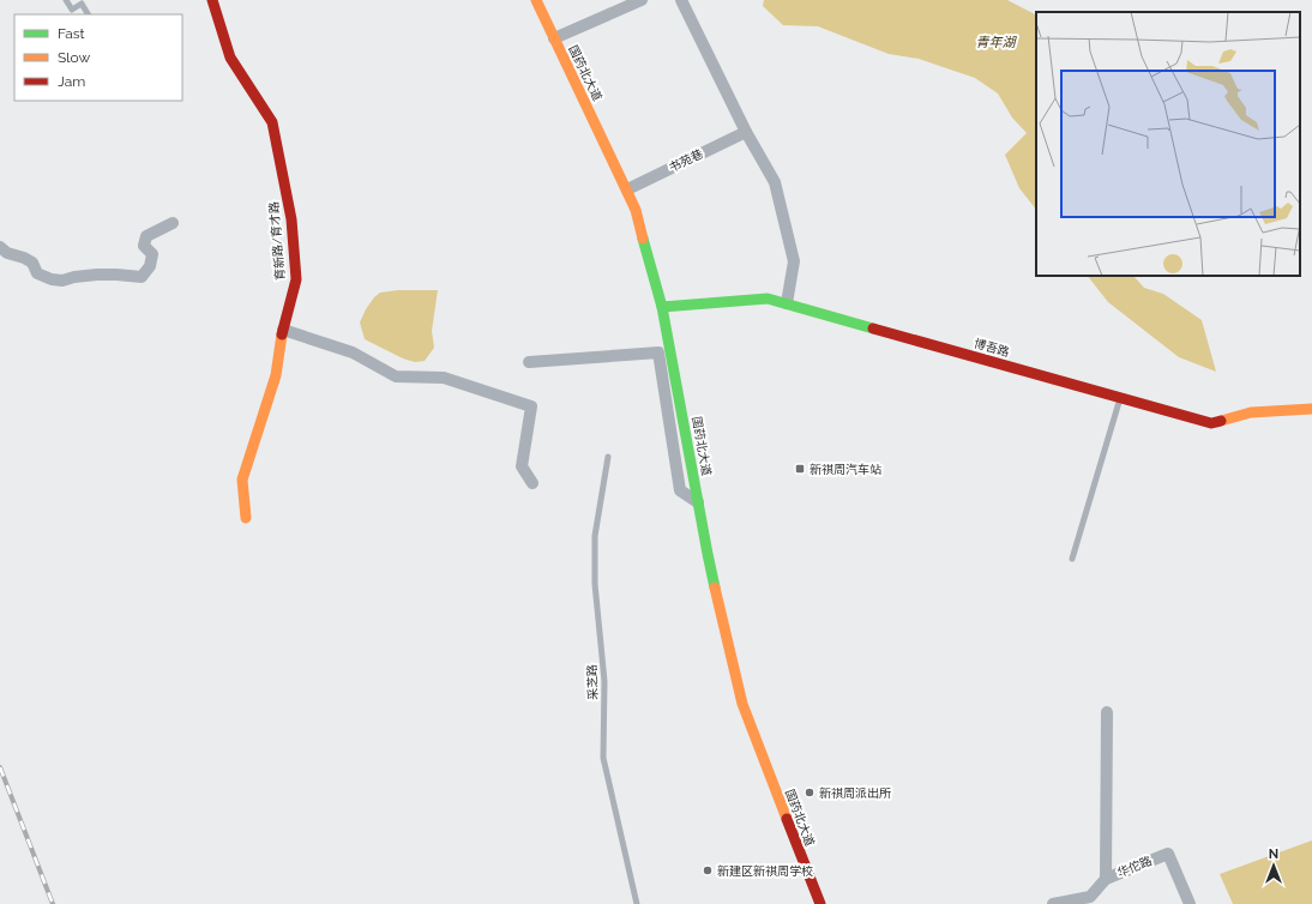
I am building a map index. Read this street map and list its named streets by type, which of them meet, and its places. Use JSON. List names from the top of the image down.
{
  "streets": {
    "street": [
      "国药北大道",
      "书苑巷",
      "育新路/育才路",
      "博吾路",
      "华佗路"
    ],
    "lane": ["采芝路"]
  },
  "crossings": [
    ["国药北大道", "书苑巷"],
    ["国药北大道", "博吾路"]
  ],
  "water": ["青年湖"],
  "places": {
    "transit": ["新祺周汽车站"],
    "other": ["新祺周派出所", "新建区新祺周学校"]
  },
  "legend": ["Fast", "Slow", "Jam"],
  "north": "top"
}
